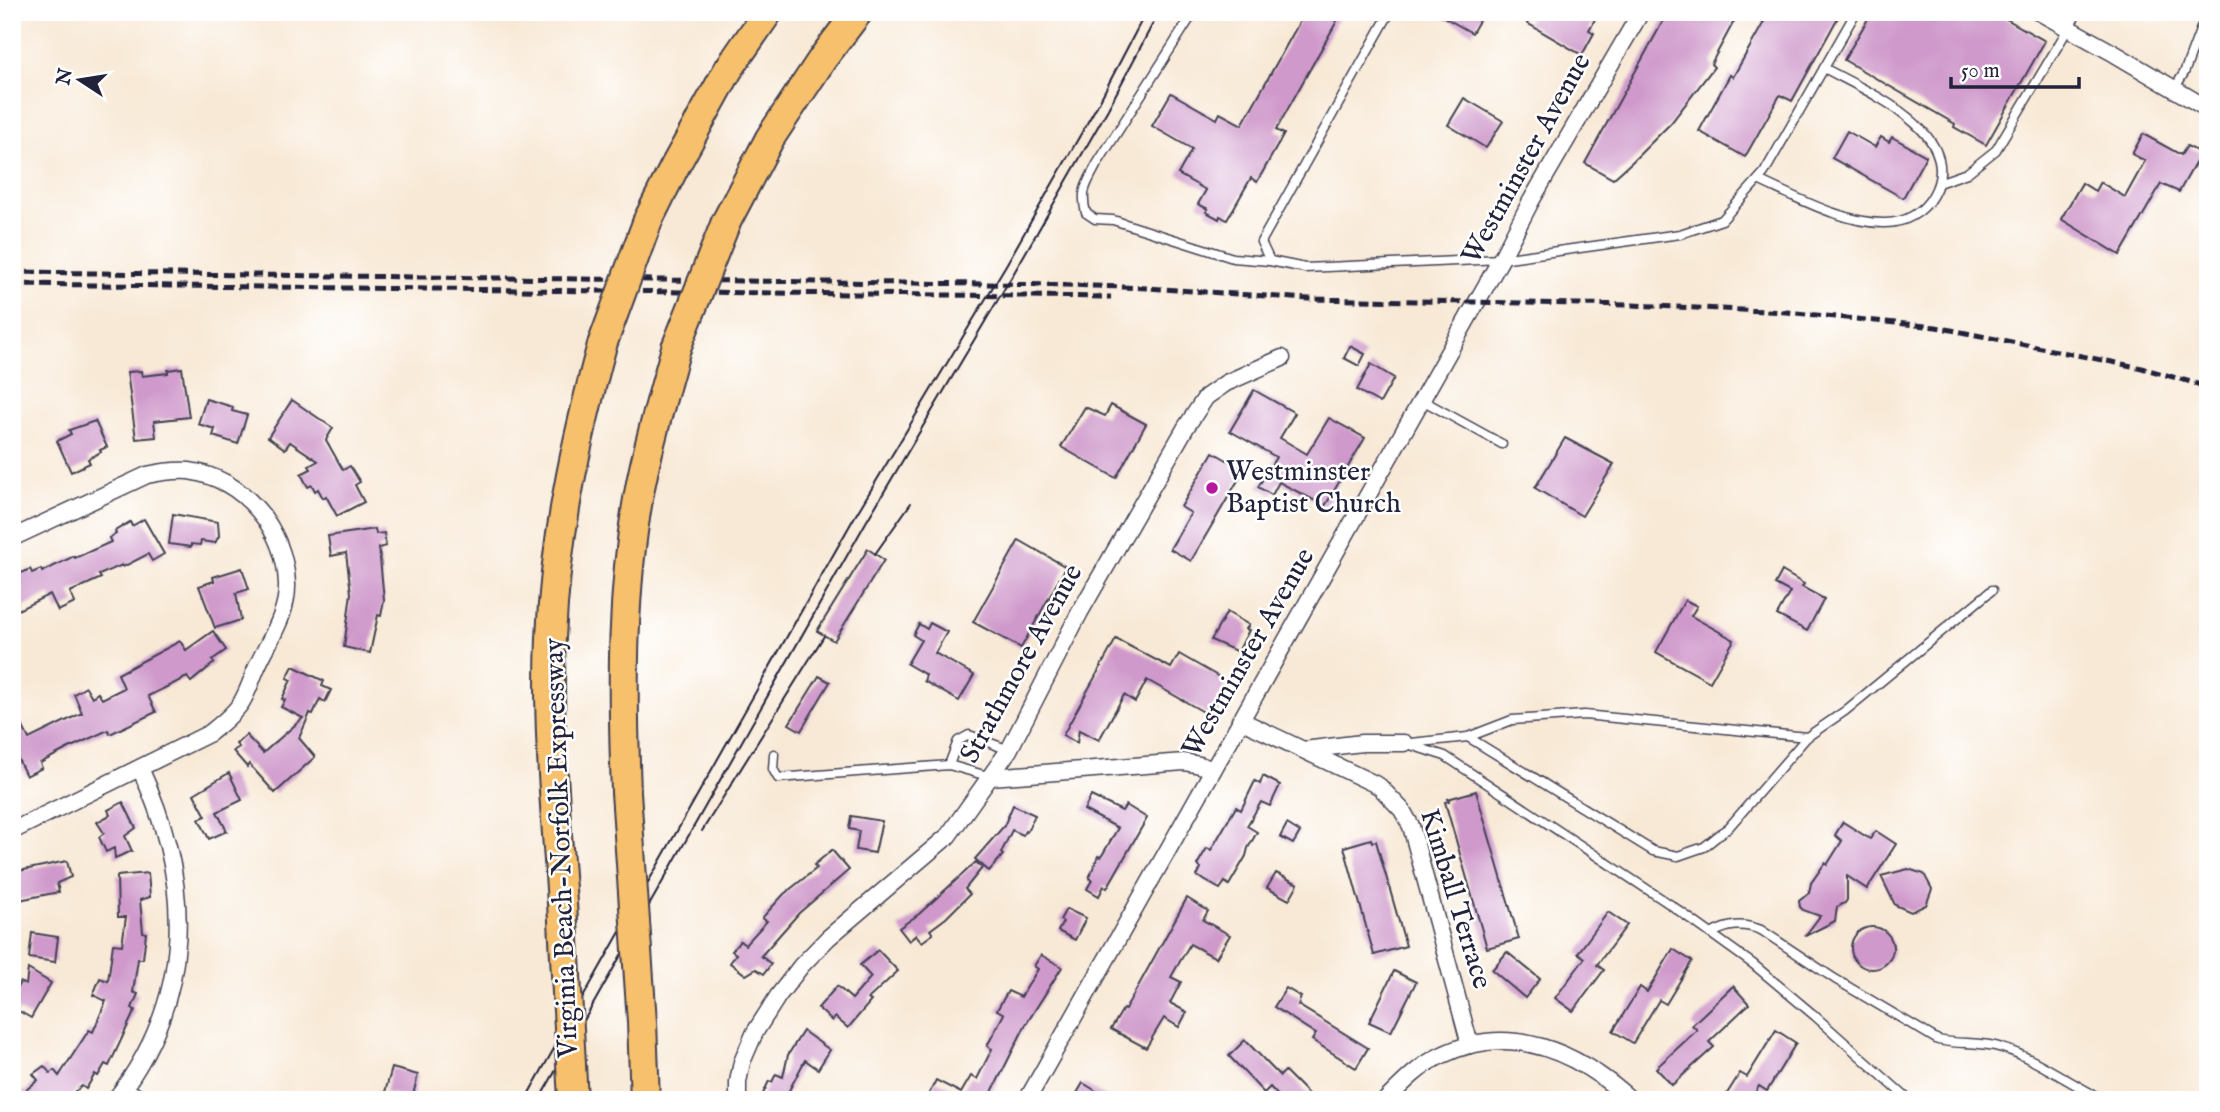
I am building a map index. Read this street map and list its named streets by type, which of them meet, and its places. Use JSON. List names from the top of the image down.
{
  "streets": {
    "highway": ["Virginia Beach-Norfolk Expressway"],
    "street": ["Westminster Avenue", "Strathmore Avenue", "Kimball Terrace"]
  },
  "crossings": [
    ["Westminster Avenue", "Kimball Terrace"]
  ],
  "places": ["Westminster Baptist Church"],
  "scale_bar": "50 m",
  "north": "left"
}
